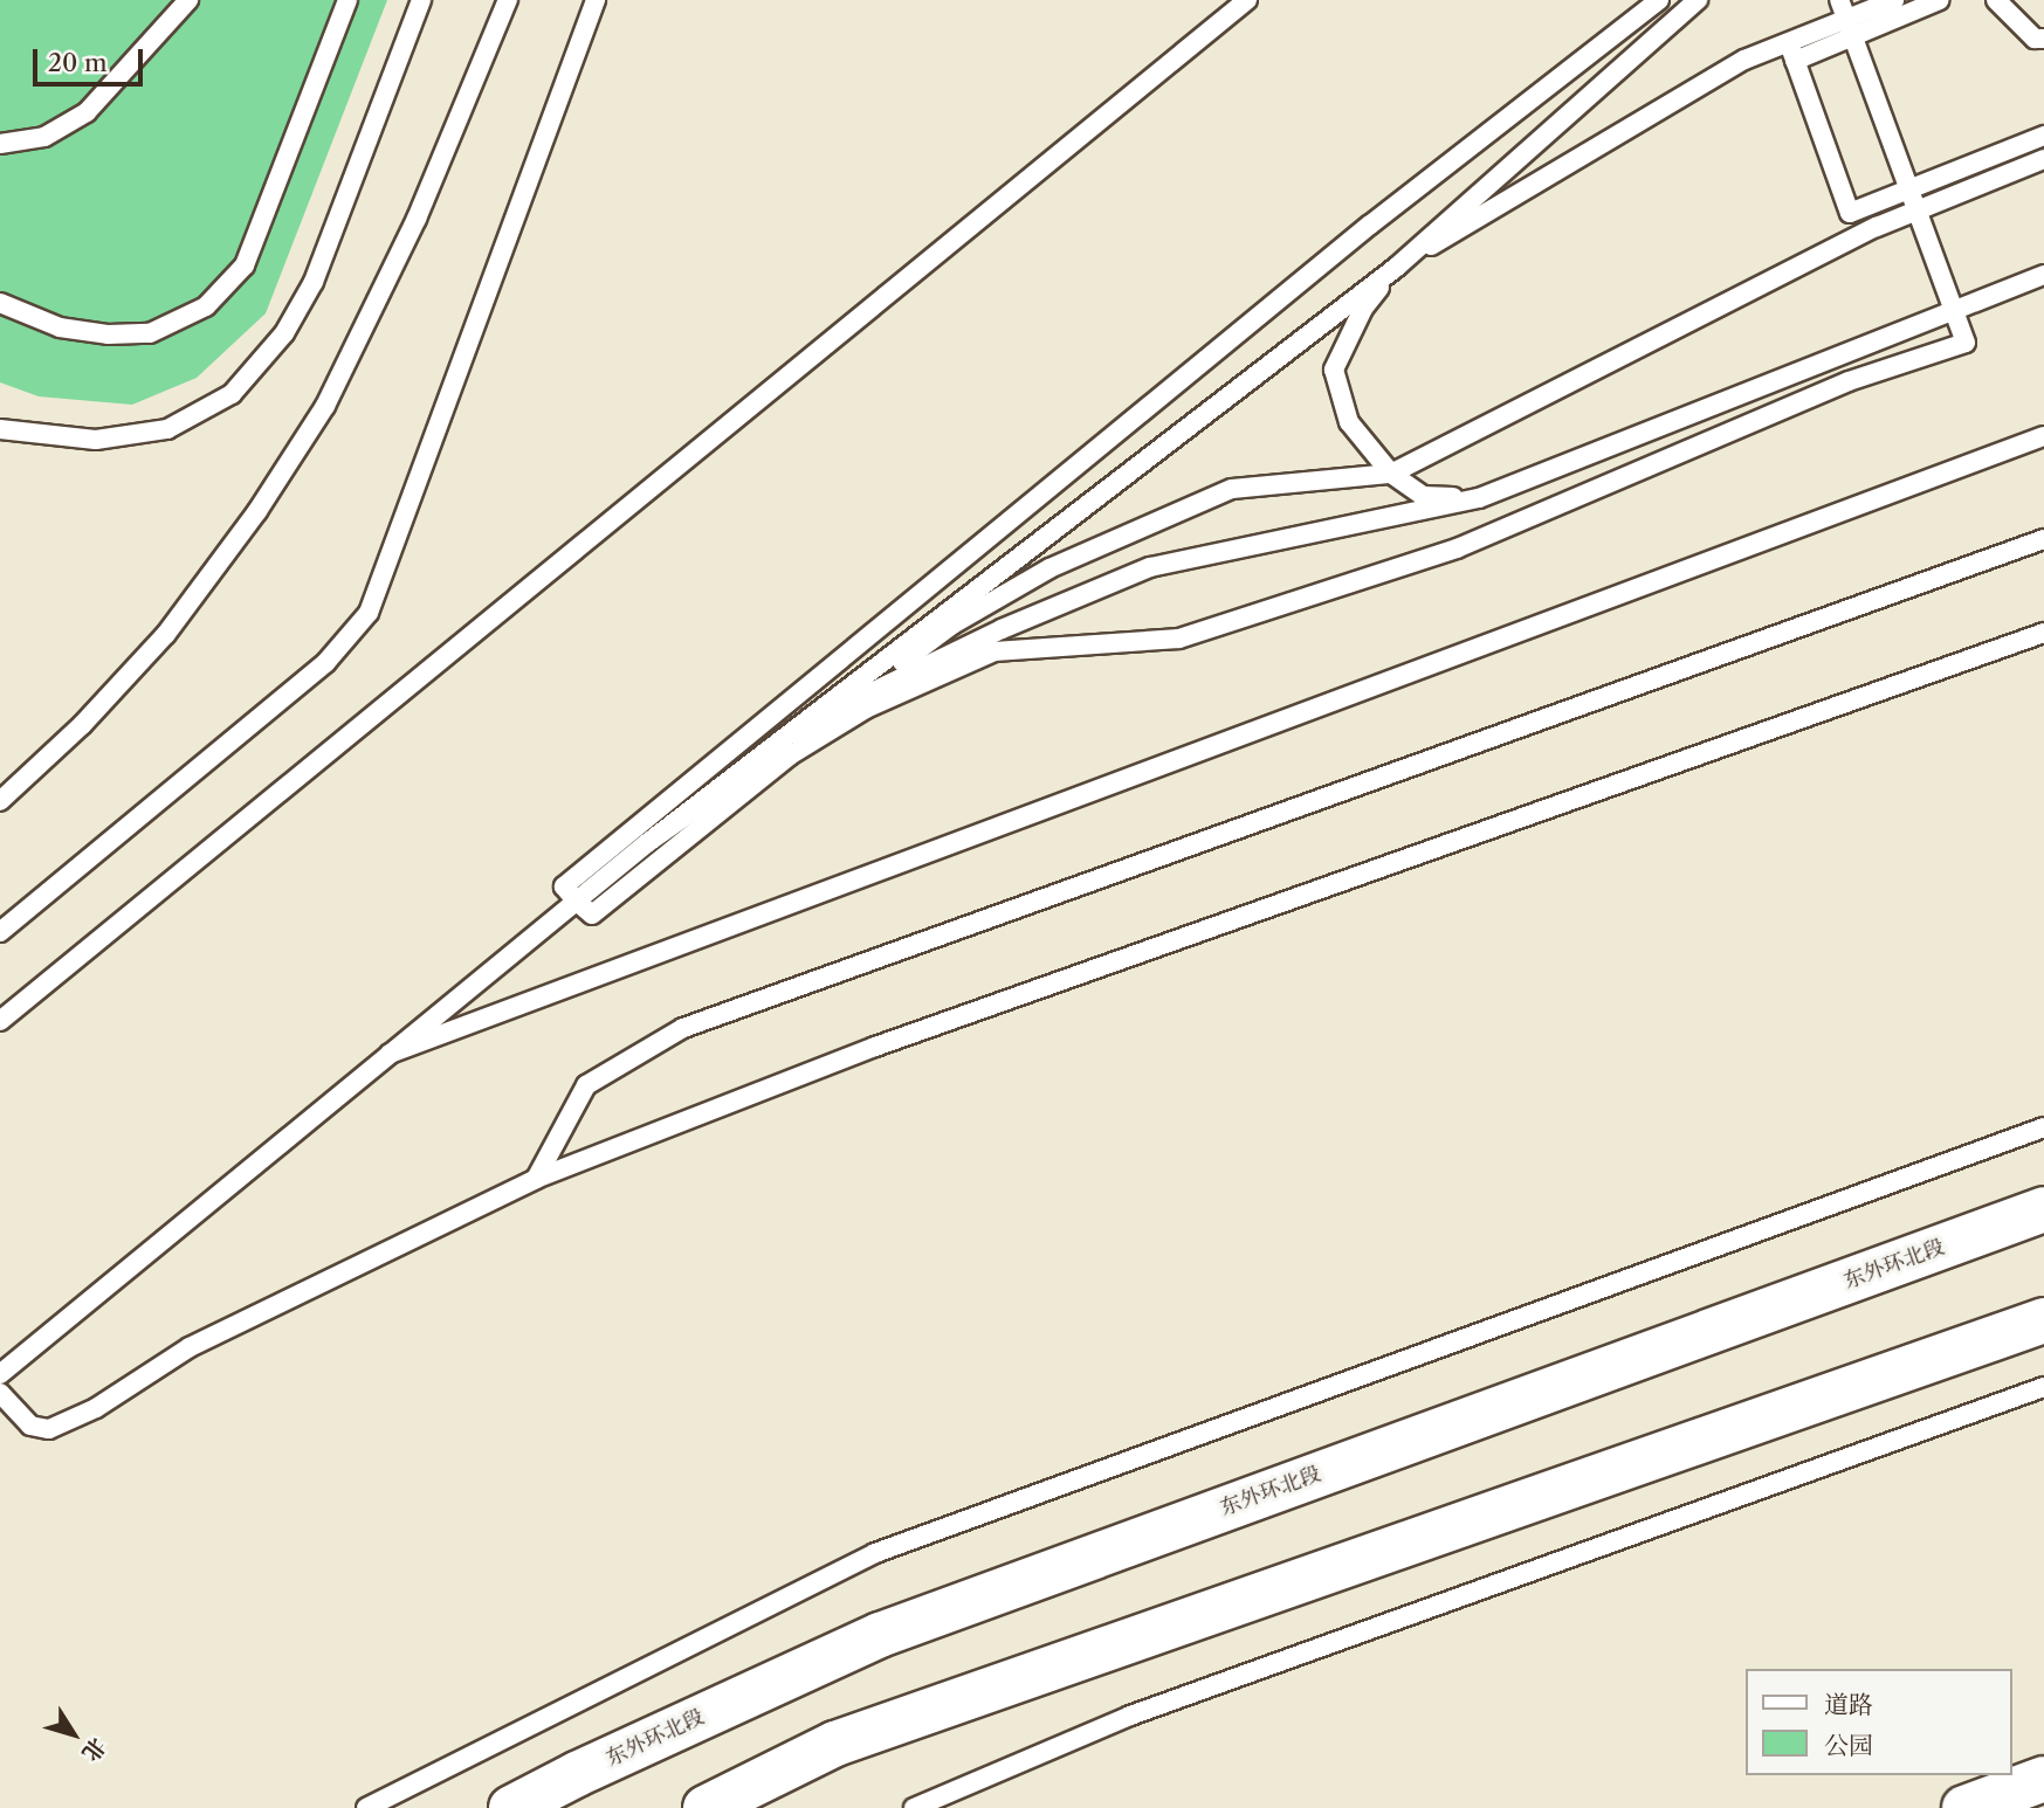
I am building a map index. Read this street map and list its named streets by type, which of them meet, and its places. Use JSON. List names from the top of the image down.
{
  "streets": {
    "main road": ["东外环北段"]
  },
  "legend": ["道路", "公园"],
  "scale_bar": "20 m",
  "north": "bottom right"
}
